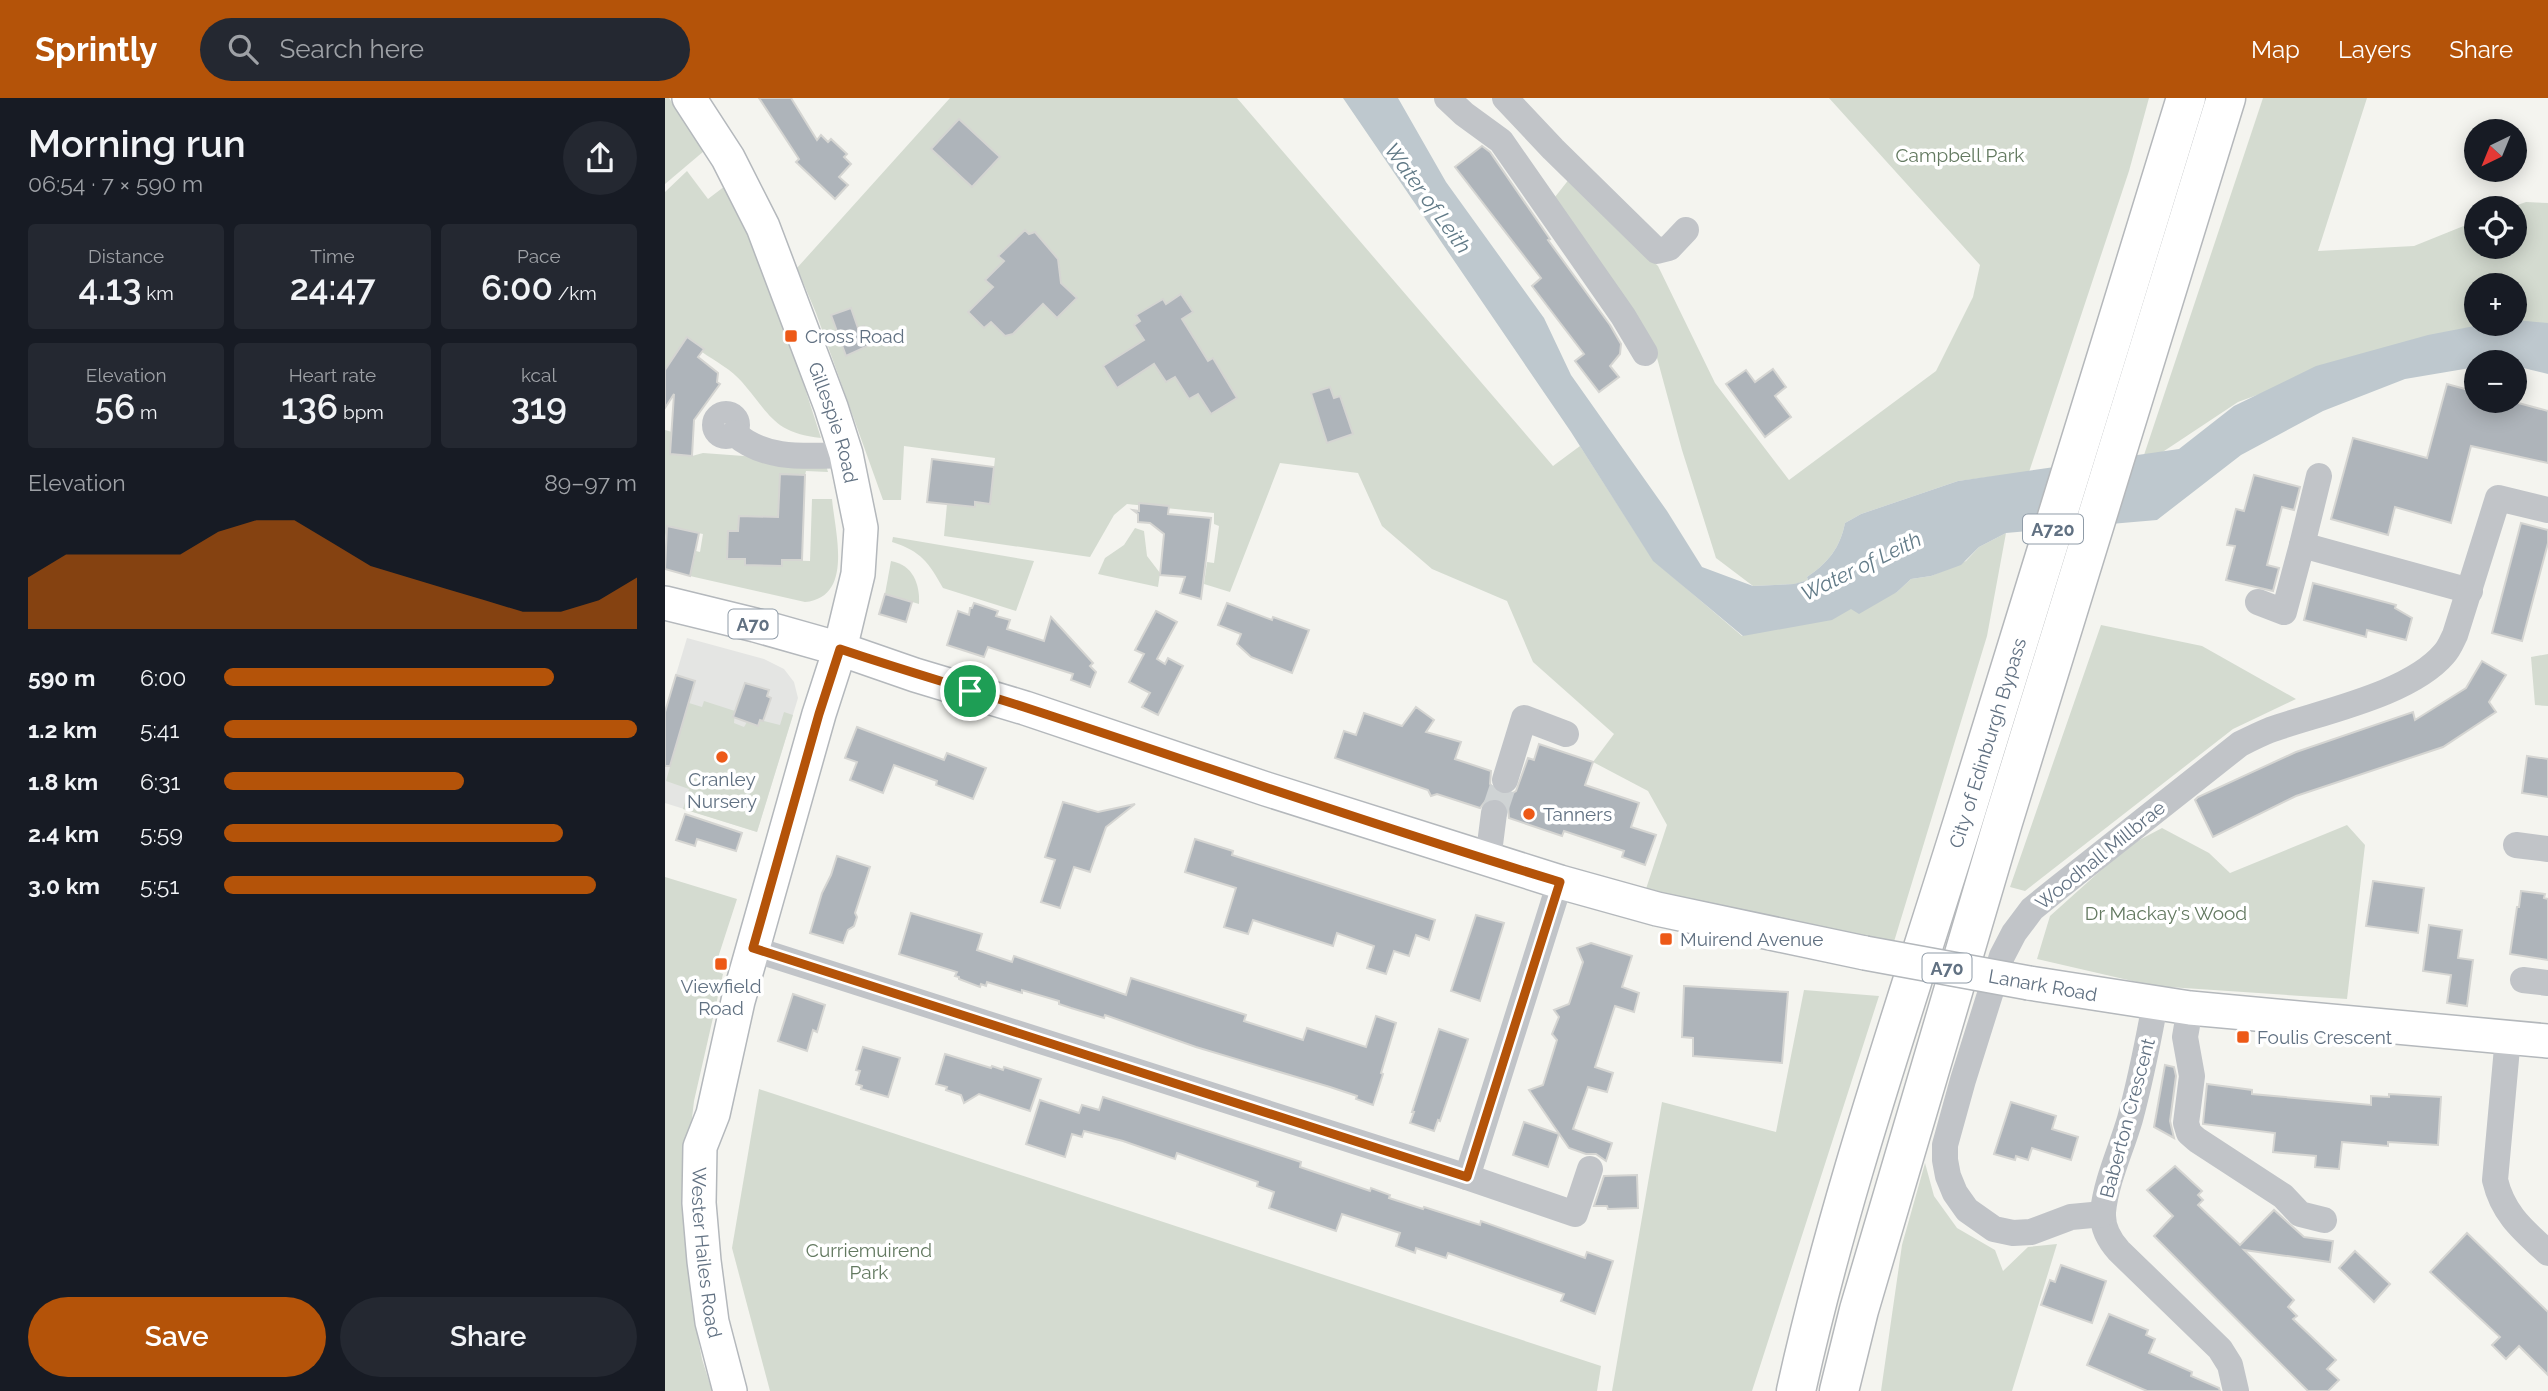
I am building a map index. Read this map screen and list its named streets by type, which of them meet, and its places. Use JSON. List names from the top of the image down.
{
  "streets": {
    "highway": ["A720", "City of Edinburgh Bypass"],
    "main road": [
      "Gillespie Road",
      "A70",
      "Lanark Road",
      "Wester Hailes Road"
    ],
    "street": ["Woodhall Millbrae", "Baberton Crescent"]
  },
  "crossings": [
    ["Gillespie Road", "Lanark Road"],
    ["Gillespie Road", "Wester Hailes Road"],
    ["Woodhall Millbrae", "Baberton Crescent"],
    ["Lanark Road", "Baberton Crescent"],
    ["Lanark Road", "Wester Hailes Road"]
  ],
  "water": ["Water of Leith"],
  "parks": ["Campbell Park", "Dr Mackay's Wood", "Curriemuirend Park"],
  "places": {
    "transit": [
      "Cross Road",
      "Muirend Avenue",
      "Viewfield Road",
      "Foulis Crescent"
    ],
    "other": ["Cranley Nursery", "Tanners"]
  },
  "north": "bottom left",
  "page": {
    "header": "Sprintly",
    "search": "Search here",
    "nav": ["Map", "Layers", "Share"],
    "heading": ["Morning run", "06:54 · 7 × 590 m"],
    "map_buttons": ["+", "−"],
    "stats": [
      ["Distance", "4.13 km"],
      ["Time", "24:47"],
      ["Pace", "6:00 /km"],
      ["Elevation", "56 m"],
      ["Heart rate", "136 bpm"],
      ["kcal", "319"]
    ],
    "chart": ["Elevation", "89–97 m"],
    "list": [
      {
        "name": "590 m",
        "note": "6:00"
      },
      {
        "name": "1.2 km",
        "note": "5:41"
      },
      {
        "name": "1.8 km",
        "note": "6:31"
      },
      {
        "name": "2.4 km",
        "note": "5:59"
      },
      {
        "name": "3.0 km",
        "note": "5:51"
      }
    ],
    "buttons": ["Save", "Share"]
  }
}
